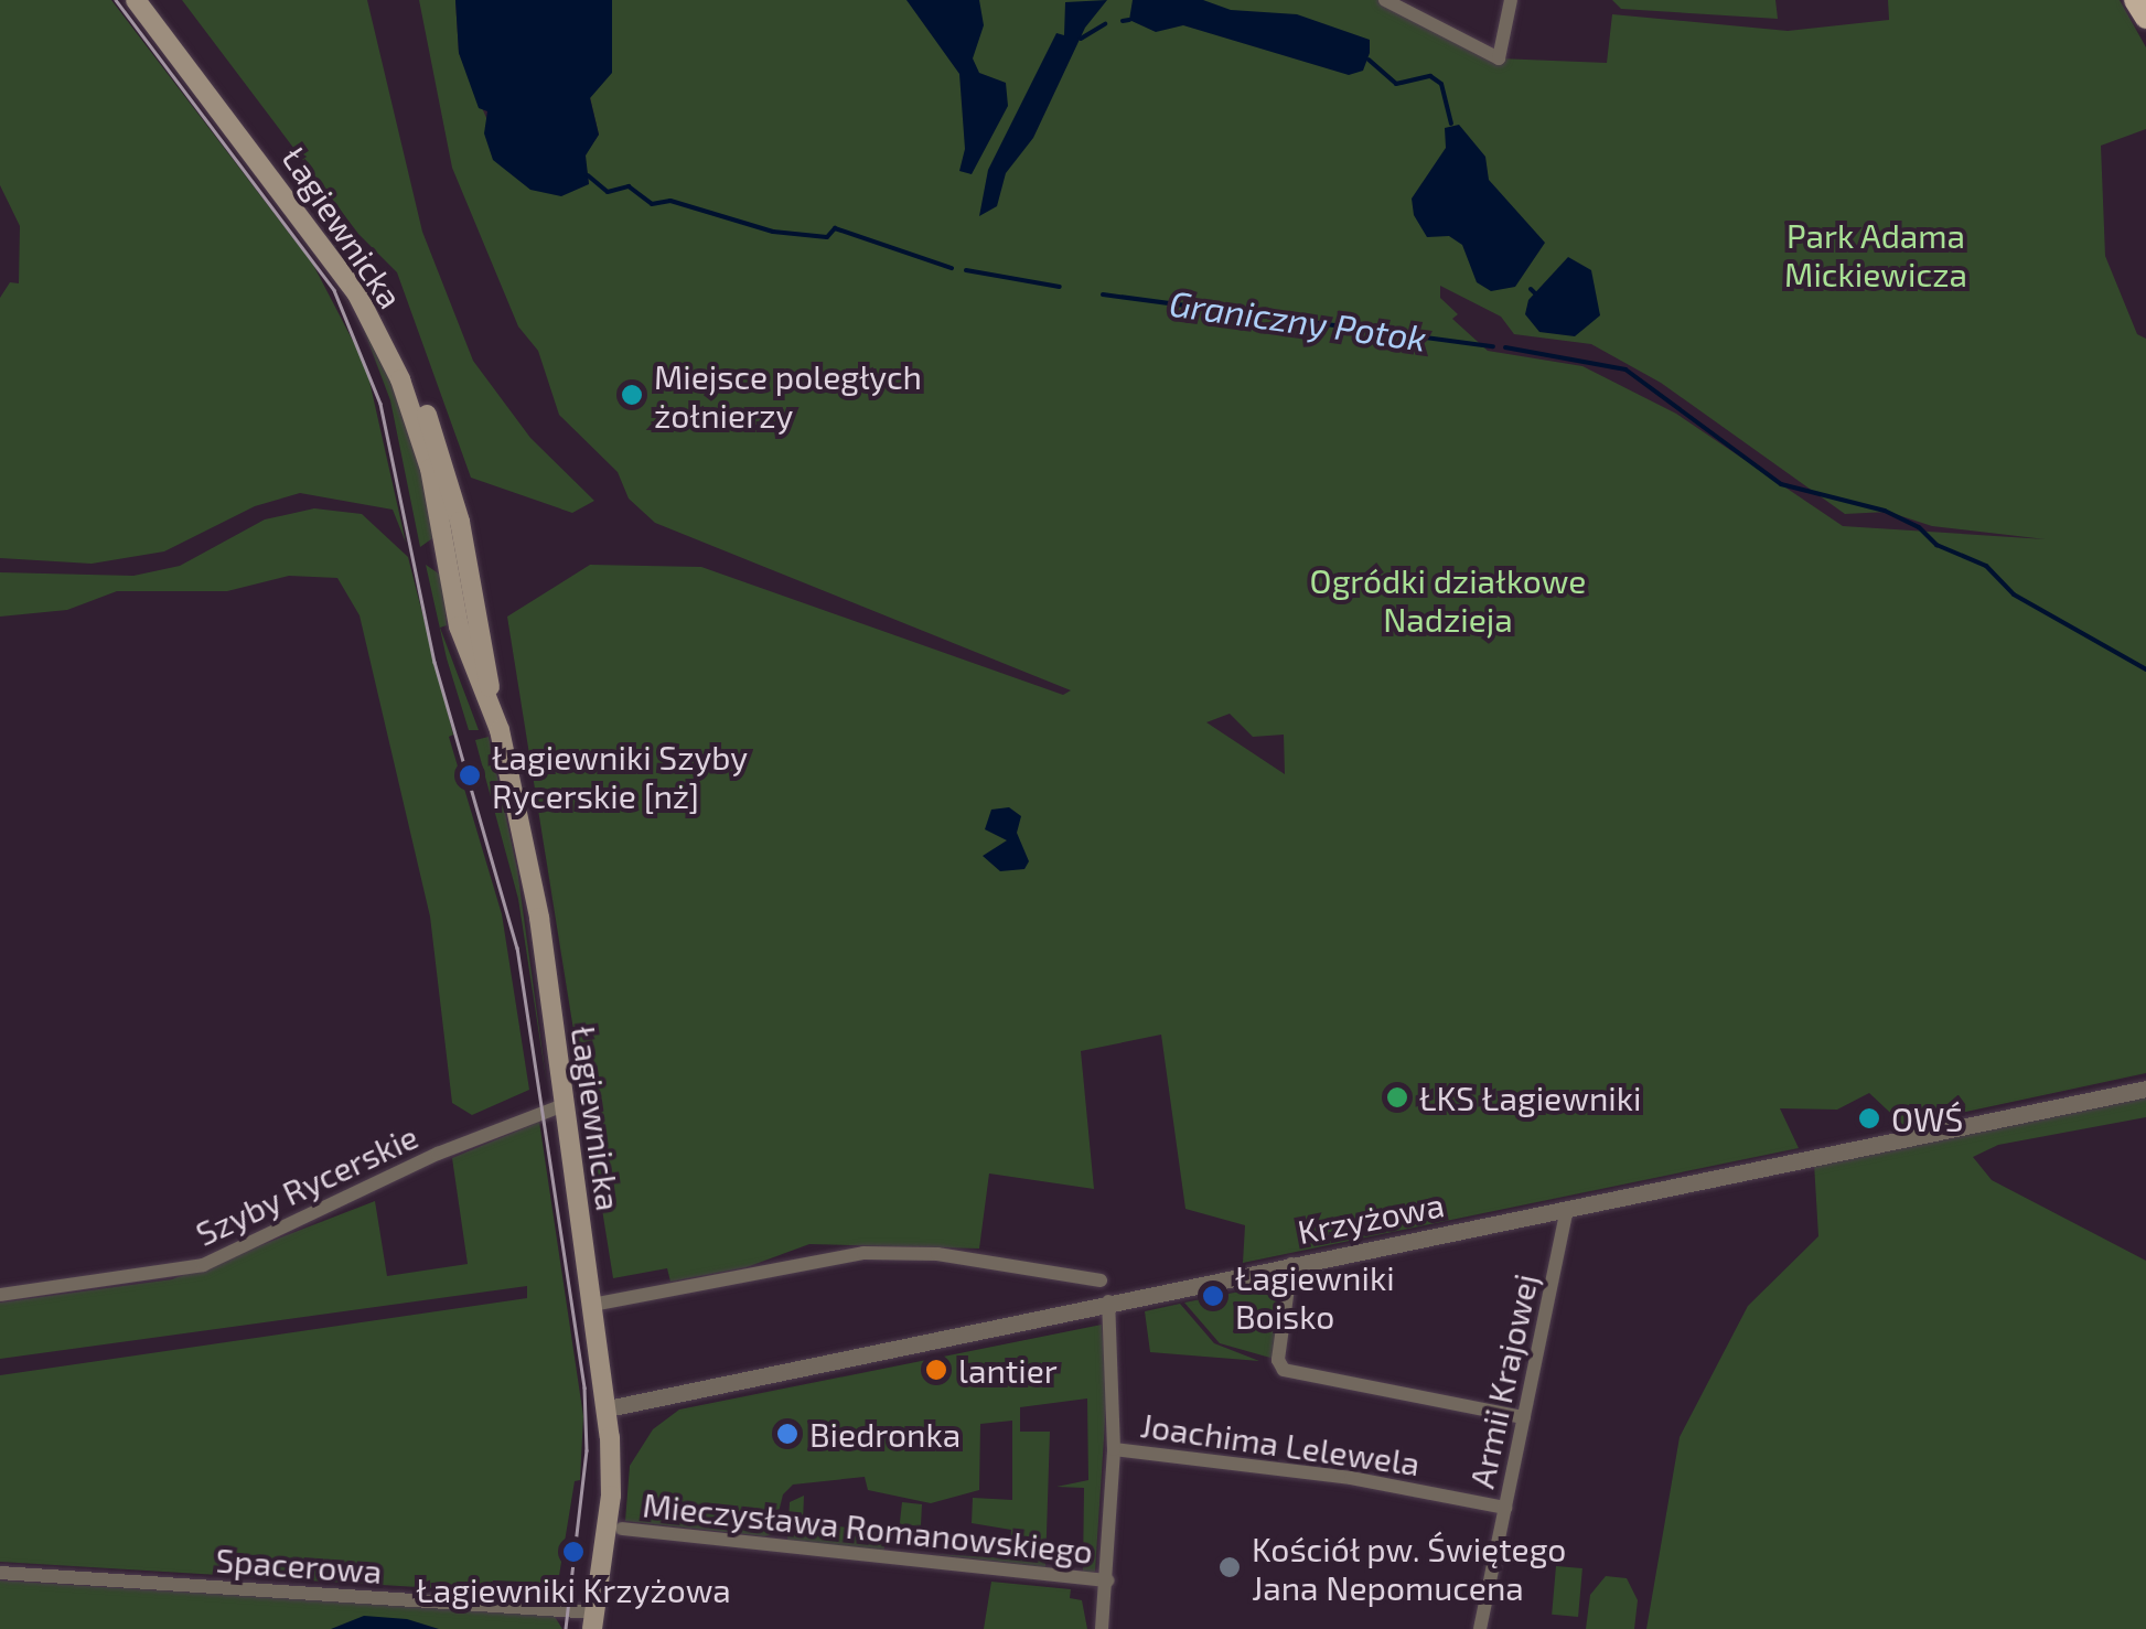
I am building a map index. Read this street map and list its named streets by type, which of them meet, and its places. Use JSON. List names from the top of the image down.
{
  "streets": {
    "main road": ["Łagiewnicka"],
    "street": [
      "Szyby Rycerskie",
      "Krzyżowa",
      "Armii Krajowej",
      "Joachima Lelewela",
      "Mieczysława Romanowskiego",
      "Spacerowa"
    ]
  },
  "crossings": [
    ["Łagiewnicka", "Szyby Rycerskie"],
    ["Łagiewnicka", "Krzyżowa"],
    ["Łagiewnicka", "Spacerowa"],
    ["Krzyżowa", "Armii Krajowej"],
    ["Armii Krajowej", "Joachima Lelewela"]
  ],
  "water": ["Graniczny Potok"],
  "parks": ["Park Adama Mickiewicza", "Ogródki działkowe Nadzieja"],
  "places": [
    "Miejsce poległych żołnierzy",
    "Łagiewniki Szyby Rycerskie [nż]",
    "ŁKS Łagiewniki",
    "OWŚ",
    "Łagiewniki Boisko",
    "lantier",
    "Biedronka",
    "Łagiewniki Krzyżowa",
    "Kościół pw. Świętego Jana Nepomucena"
  ]
}
